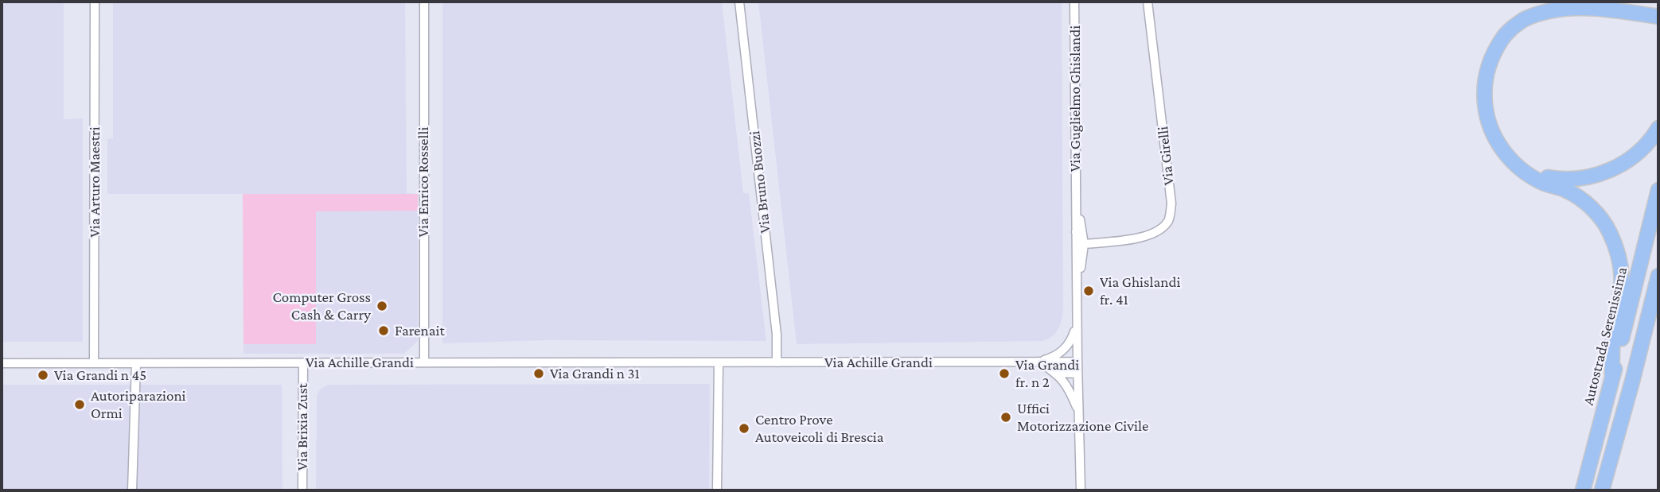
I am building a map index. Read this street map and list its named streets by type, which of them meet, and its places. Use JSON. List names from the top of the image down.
{
  "streets": {
    "highway": ["Autostrada Serenissima"],
    "street": [
      "Via Guglielmo Ghislandi",
      "Via Girelli",
      "Via Arturo Maestri",
      "Via Enrico Rosselli",
      "Via Bruno Buozzi",
      "Via Achille Grandi",
      "Via Brixia Zust"
    ]
  },
  "crossings": [
    ["Via Guglielmo Ghislandi", "Via Girelli"],
    ["Via Guglielmo Ghislandi", "Via Achille Grandi"],
    ["Via Arturo Maestri", "Via Achille Grandi"],
    ["Via Enrico Rosselli", "Via Achille Grandi"],
    ["Via Bruno Buozzi", "Via Achille Grandi"],
    ["Via Achille Grandi", "Via Brixia Zust"]
  ],
  "places": [
    "Via Ghislandi fr. 41",
    "Computer Gross Cash & Carry",
    "Farenait",
    "Via Grandi n 31",
    "Via Grandi fr. n 2",
    "Via Grandi n 45",
    "Autoriparazioni Ormi",
    "Uffici Motorizzazione Civile",
    "Centro Prove Autoveicoli di Brescia"
  ]
}
